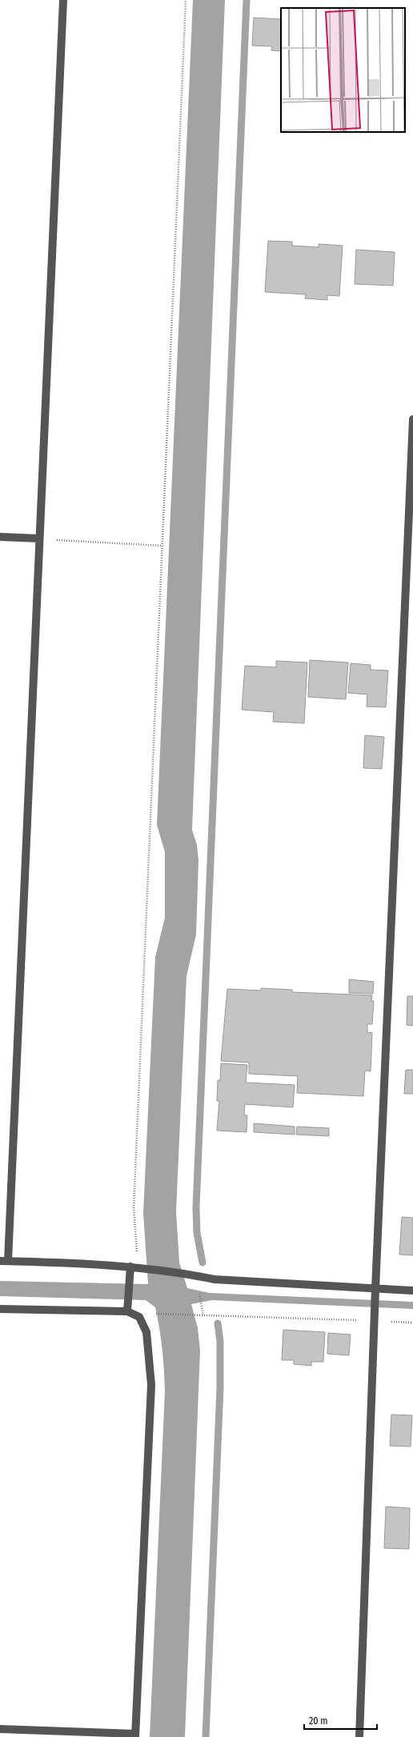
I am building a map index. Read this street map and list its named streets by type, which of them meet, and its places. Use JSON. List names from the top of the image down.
{
  "scale_bar": "20 m"
}
